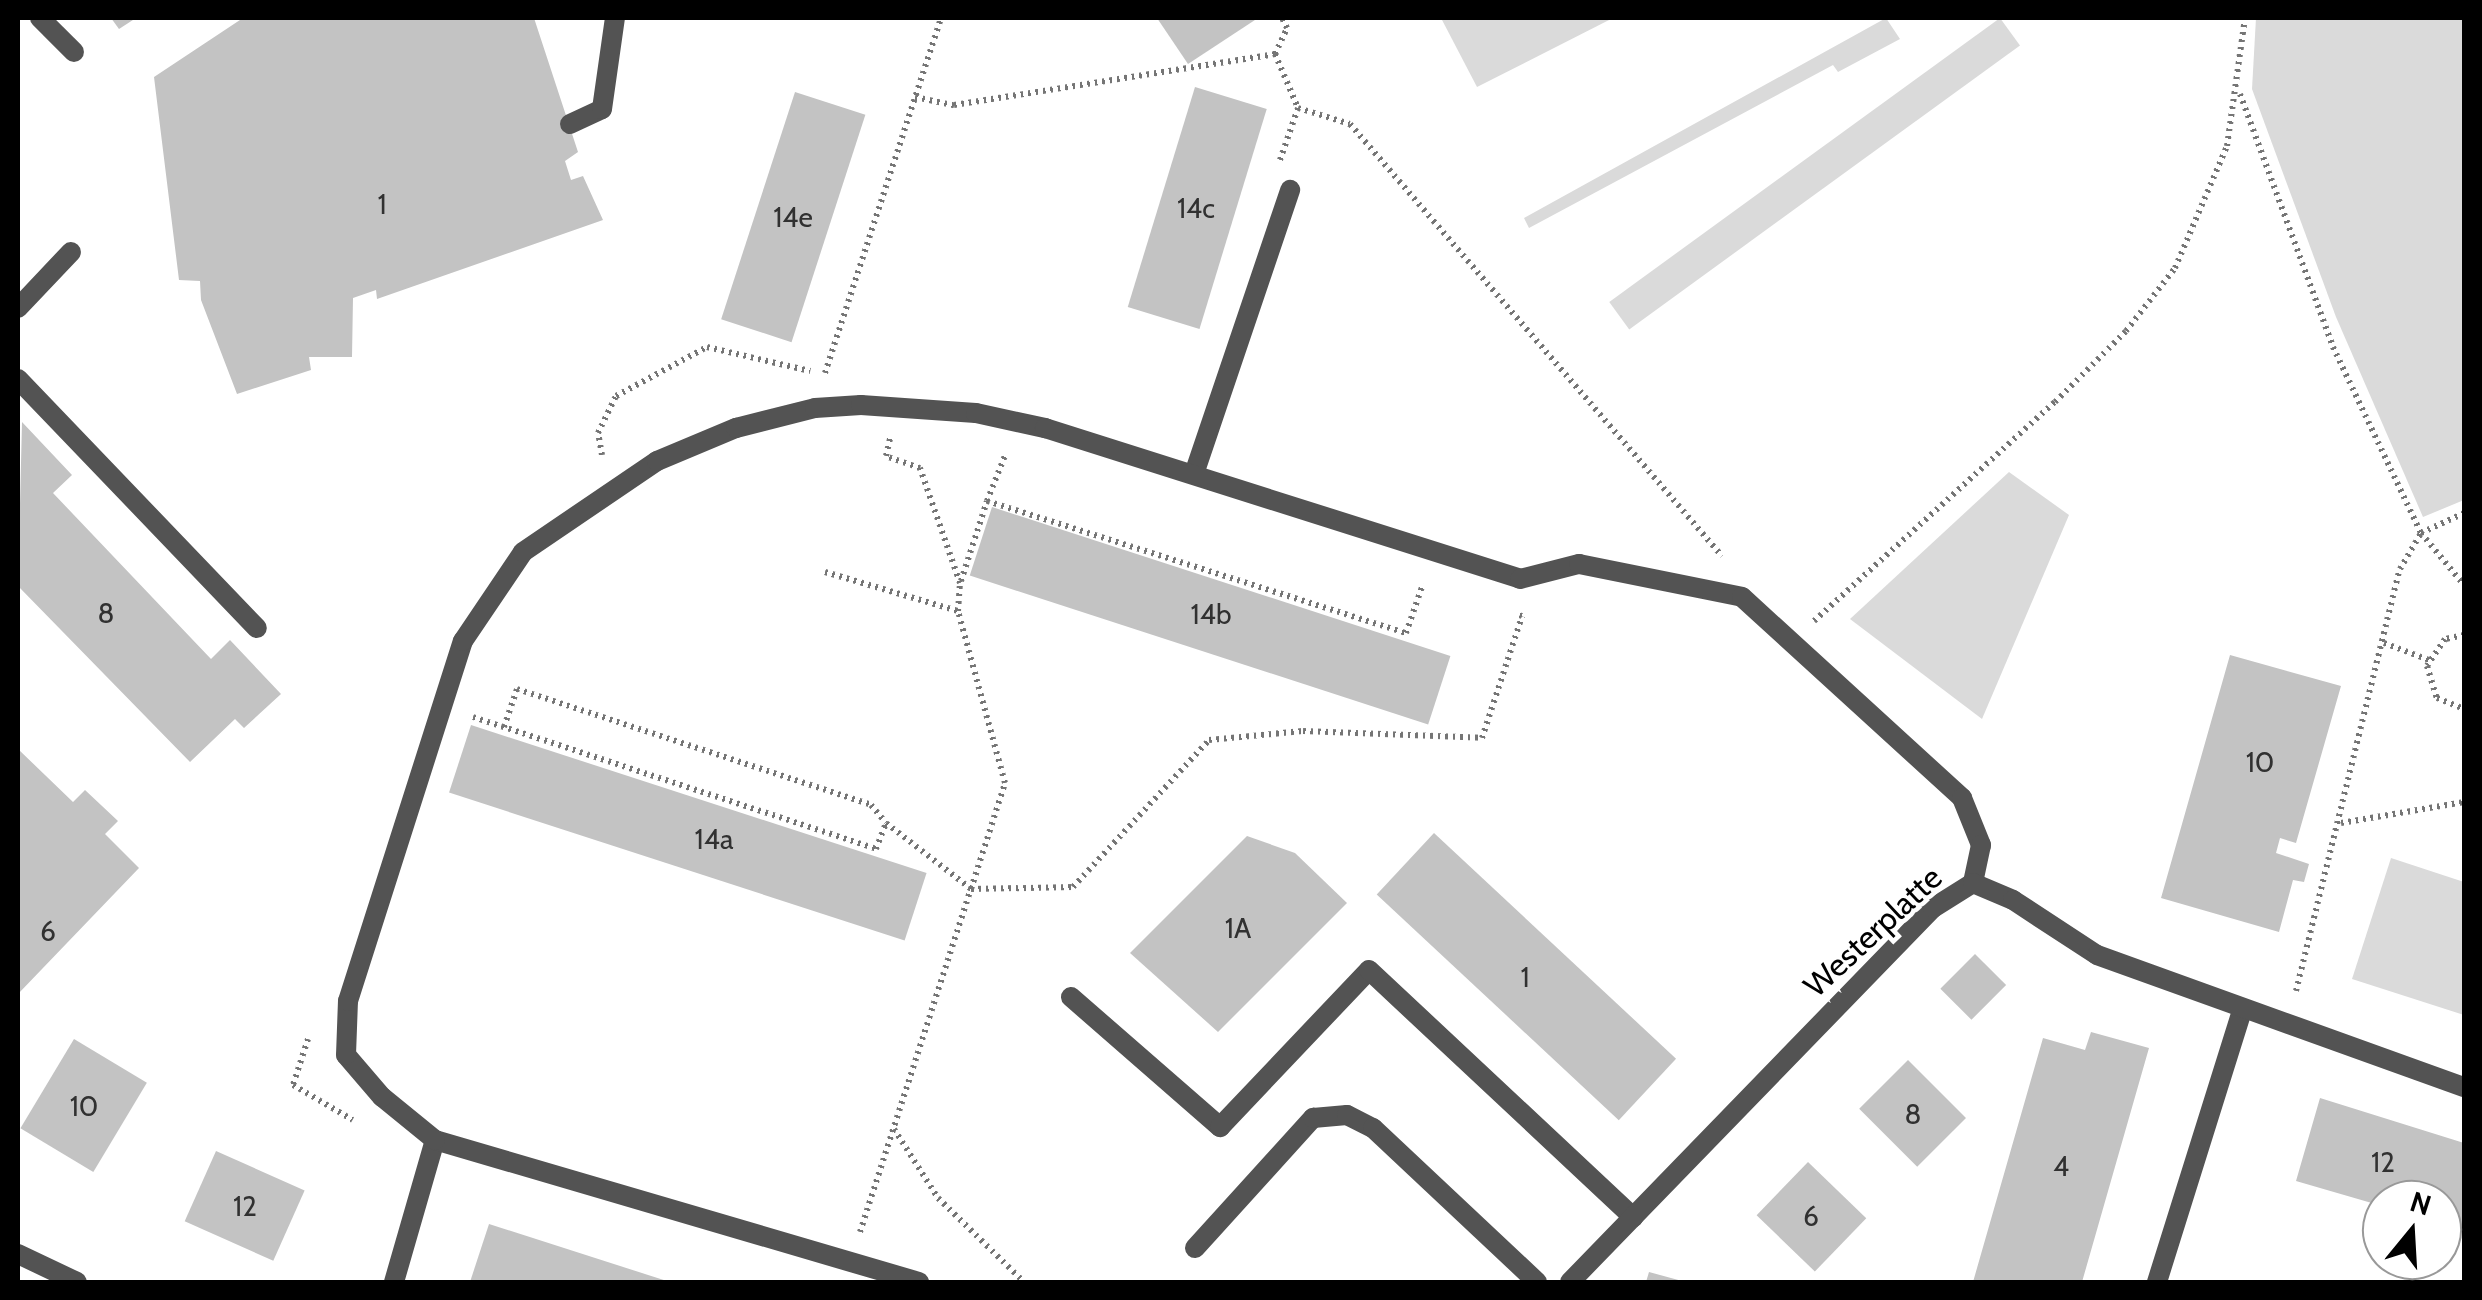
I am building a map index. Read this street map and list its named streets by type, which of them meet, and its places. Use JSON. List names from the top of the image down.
{
  "streets": {
    "street": ["Westerplatte"]
  },
  "house_numbers": [
    "1",
    "14c",
    "14e",
    "8",
    "14b",
    "10",
    "14a",
    "1A",
    "6",
    "1",
    "10",
    "8",
    "12",
    "4",
    "12",
    "6"
  ],
  "north": "top"
}
